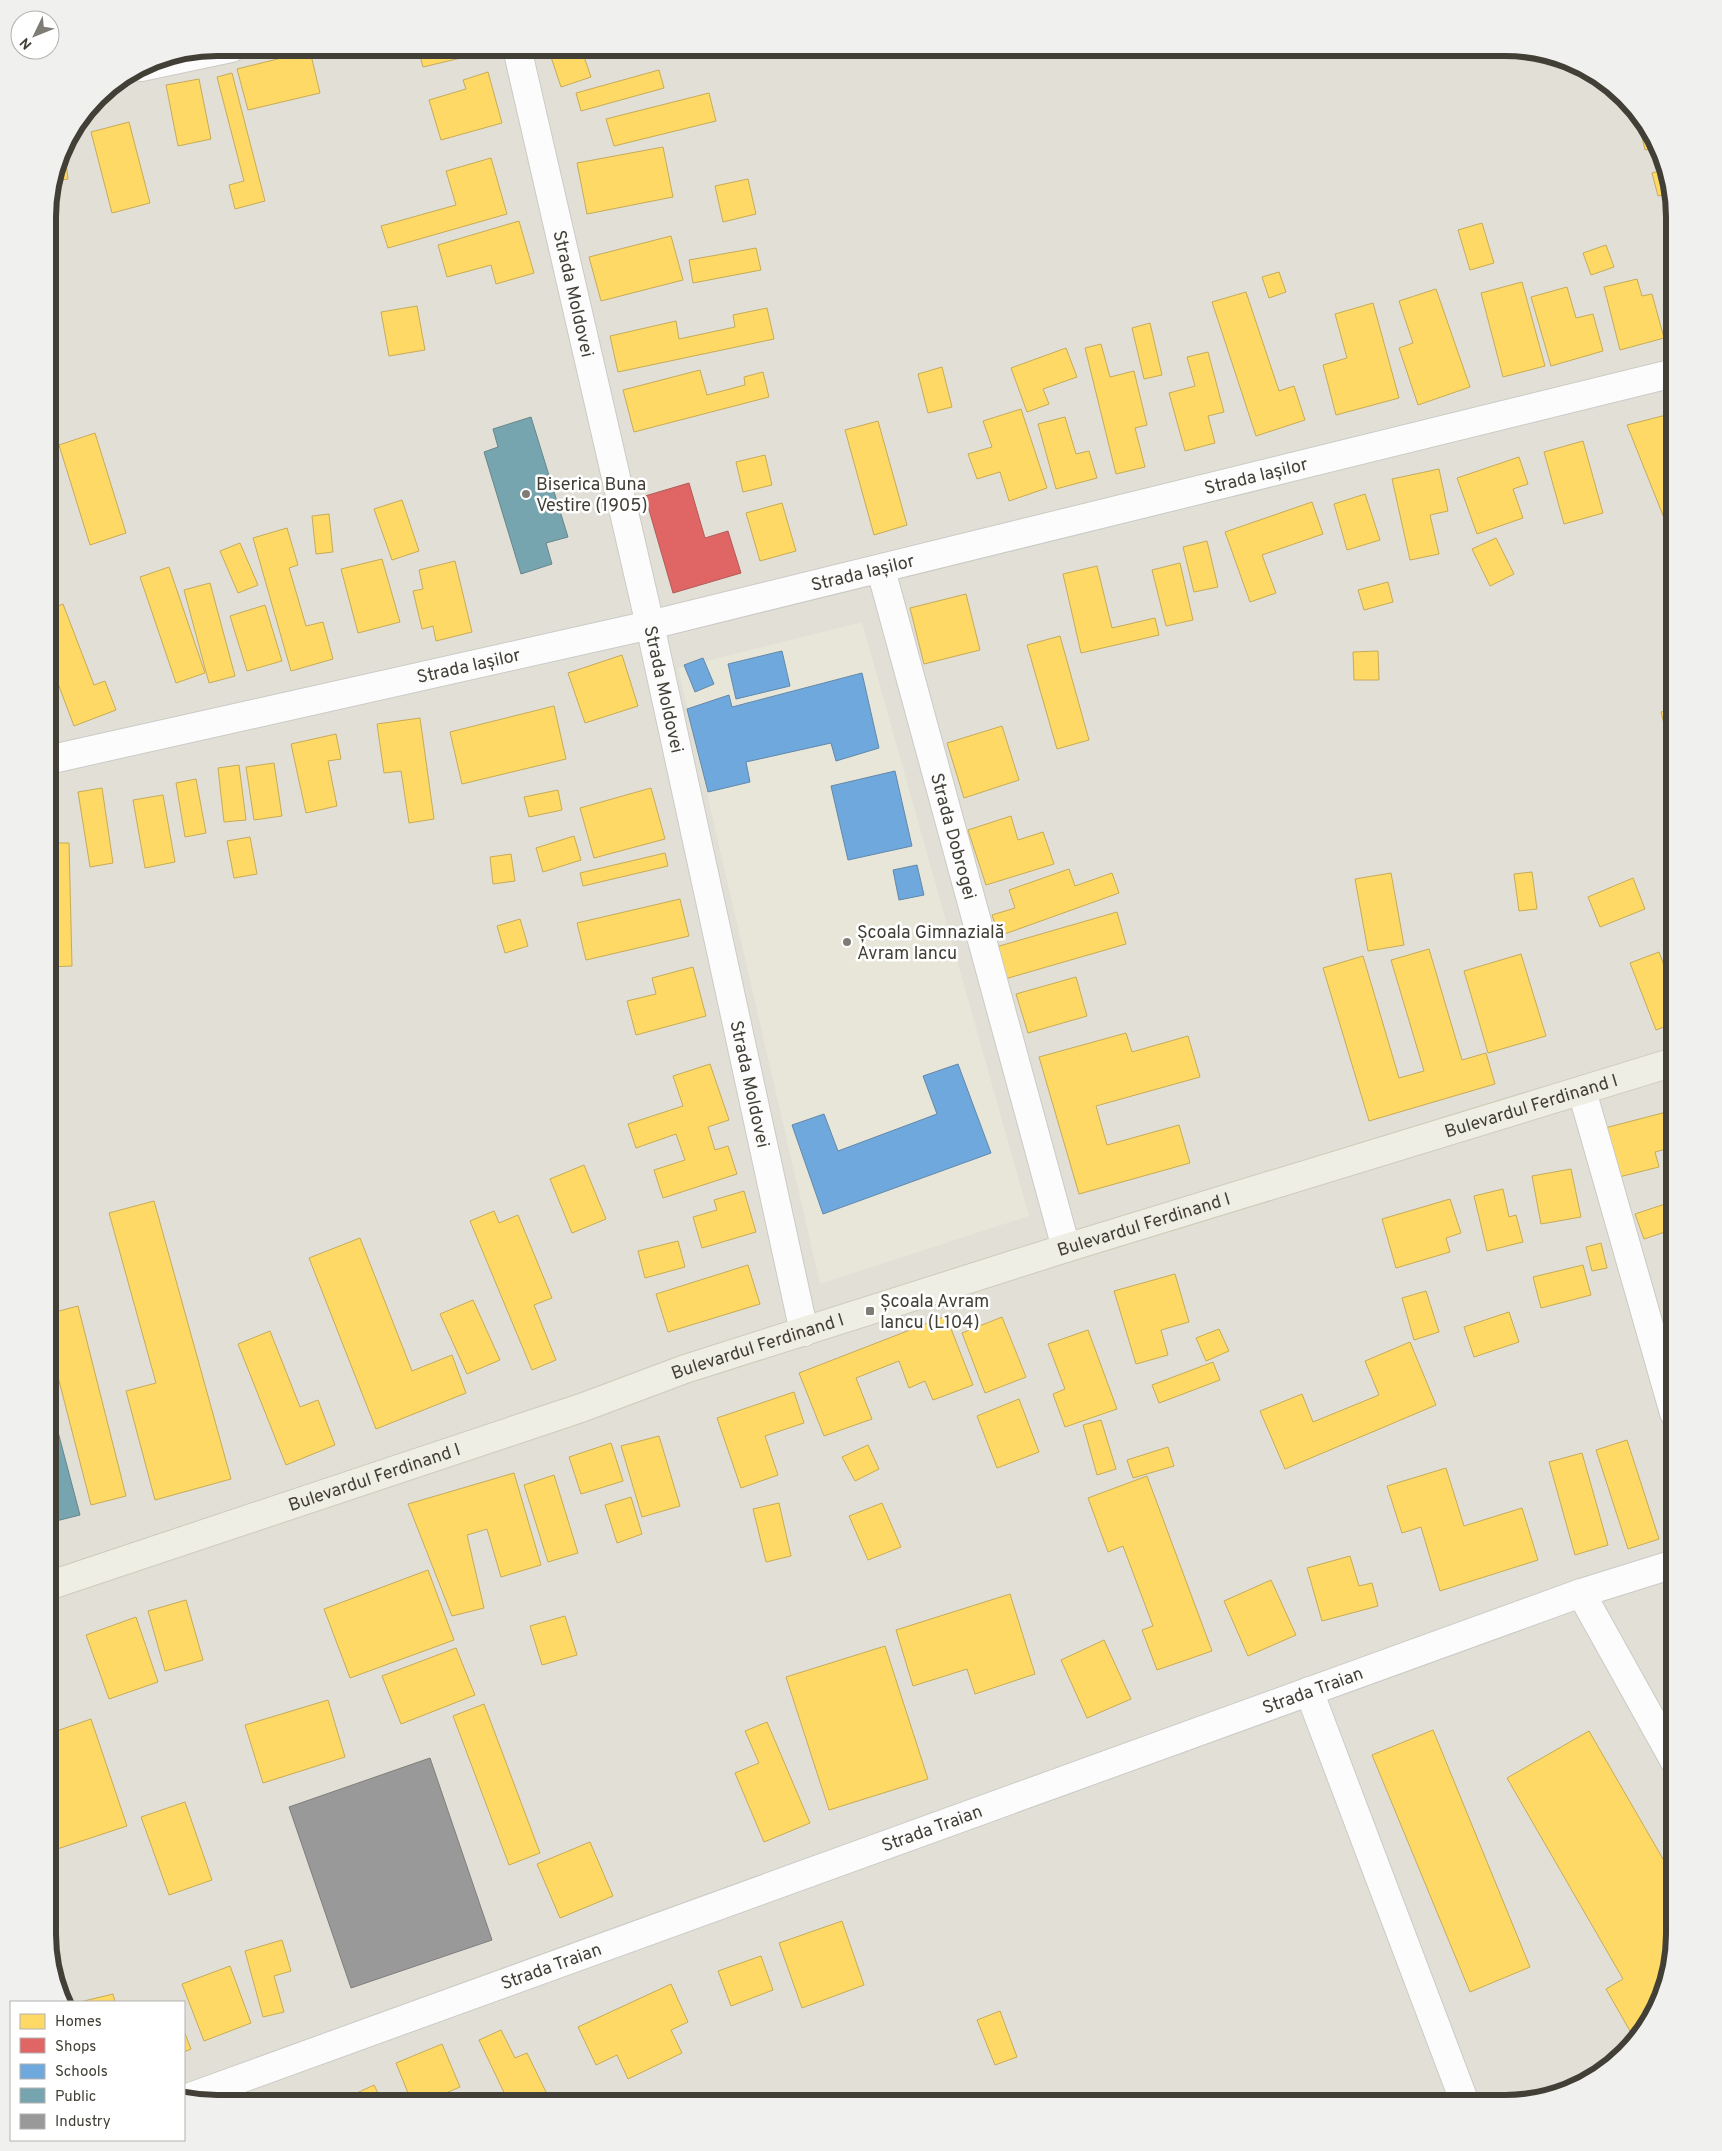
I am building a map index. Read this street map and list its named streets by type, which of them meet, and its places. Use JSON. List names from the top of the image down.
{
  "streets": {
    "main road": ["Bulevardul Ferdinand I"],
    "street": [
      "Strada Moldovei",
      "Strada Iașilor",
      "Strada Dobrogei",
      "Strada Traian"
    ]
  },
  "crossings": [
    ["Strada Moldovei", "Strada Iașilor"],
    ["Strada Moldovei", "Bulevardul Ferdinand I"],
    ["Strada Iașilor", "Strada Dobrogei"],
    ["Strada Dobrogei", "Bulevardul Ferdinand I"]
  ],
  "places": {
    "other": ["Biserica Buna Vestire (1905)", "Școala Gimnazială Avram Iancu"],
    "transit": ["Școala Avram Iancu (L104)"]
  },
  "legend": [
    "Homes",
    "Shops",
    "Schools",
    "Public",
    "Industry"
  ],
  "north": "bottom left"
}
